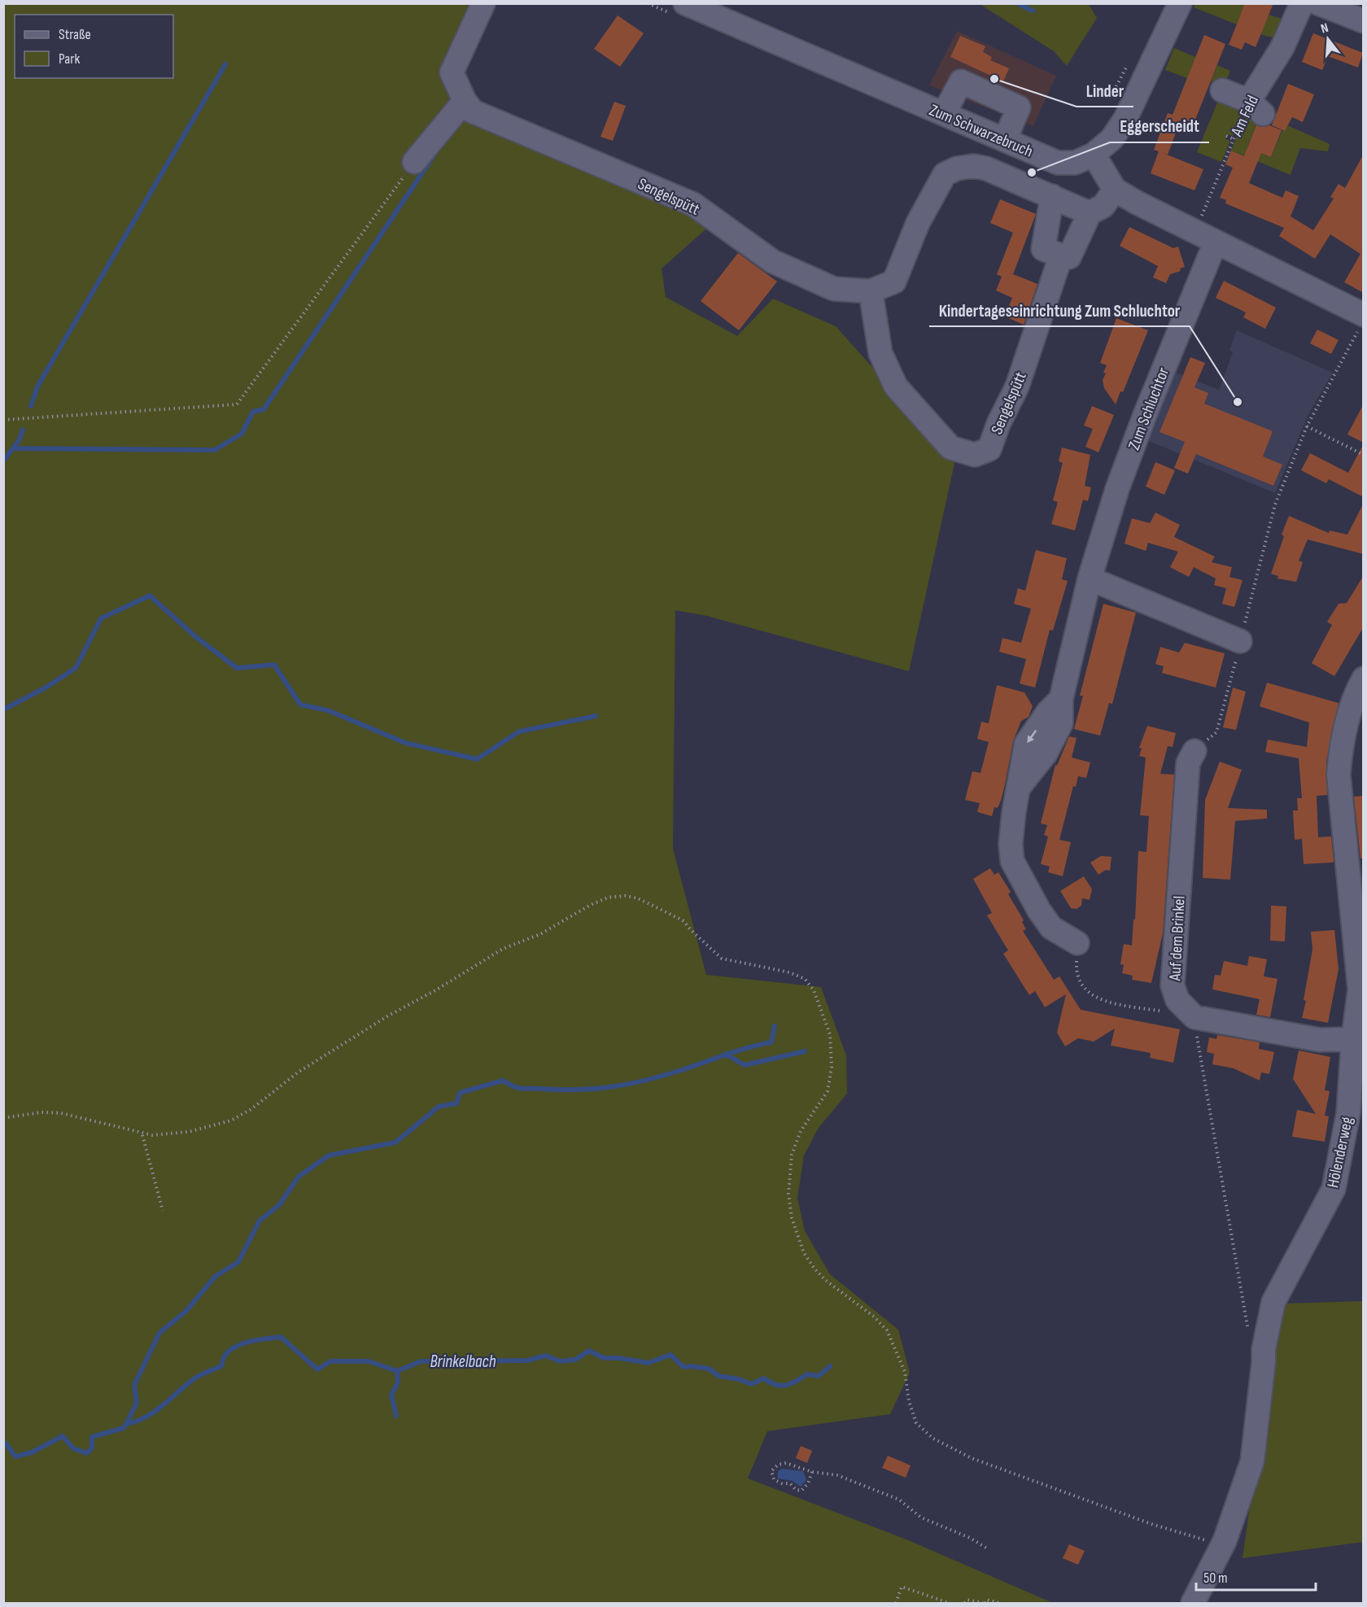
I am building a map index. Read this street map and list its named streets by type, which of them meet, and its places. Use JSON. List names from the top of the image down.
{
  "streets": {
    "street": [
      "Am Feld",
      "Zum Schwarzebruch",
      "Sengelspütt",
      "Zum Schluchtor",
      "Auf dem Brinkel",
      "Hölenderweg"
    ]
  },
  "crossings": [
    ["Am Feld", "Zum Schluchtor"]
  ],
  "water": ["Brinkelbach"],
  "places": ["Linder", "Eggerscheidt", "Kindertageseinrichtung Zum Schluchtor"],
  "legend": ["Straße", "Park"],
  "scale_bar": "50 m",
  "north": "top"
}
